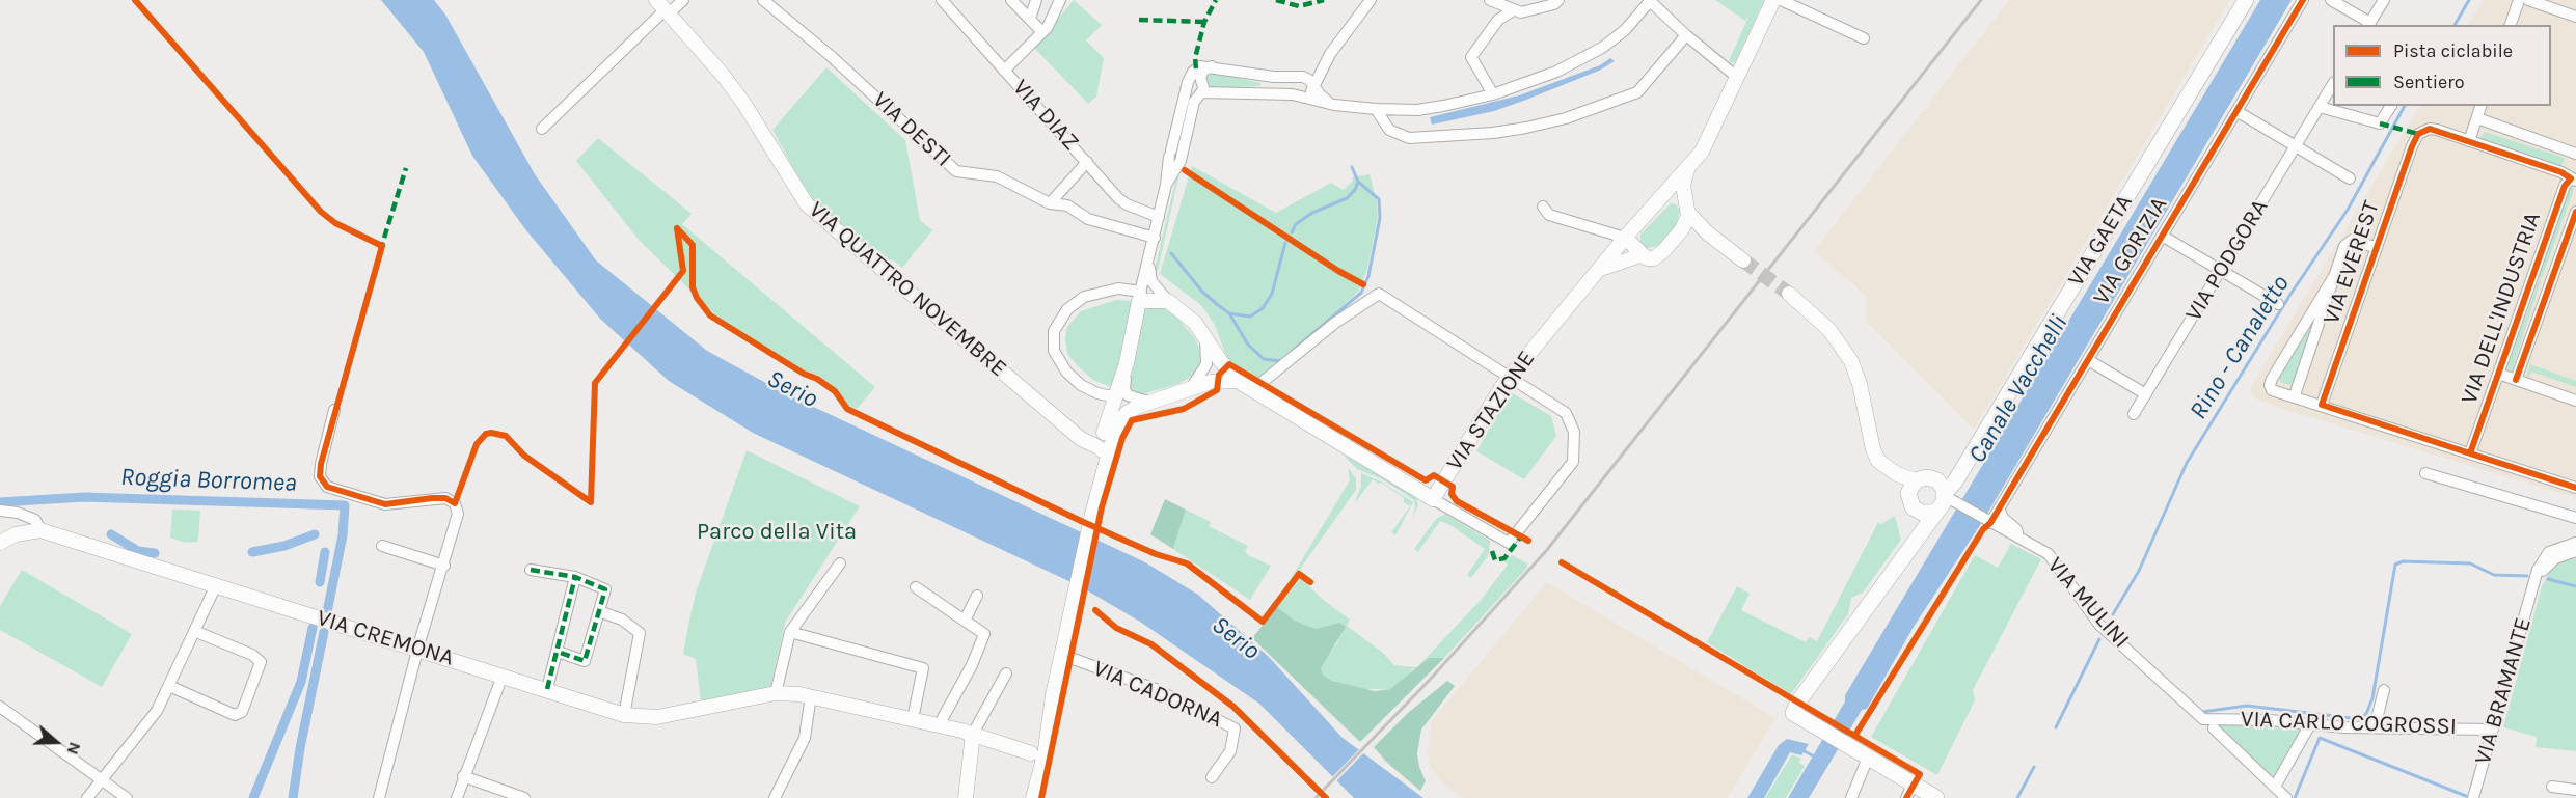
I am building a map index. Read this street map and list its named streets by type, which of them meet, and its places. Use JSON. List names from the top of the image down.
{
  "streets": {
    "main road": ["VIA GAETA"],
    "street": [
      "VIA DIAZ",
      "VIA DESTI",
      "VIA GORIZIA",
      "VIA PODGORA",
      "VIA EVEREST",
      "VIA QUATTRO NOVEMBRE",
      "VIA DELL'INDUSTRIA",
      "VIA STAZIONE",
      "VIA MULINI",
      "VIA CREMONA",
      "VIA BRAMANTE",
      "VIA CADORNA",
      "VIA CARLO COGROSSI"
    ]
  },
  "crossings": [
    ["VIA DIAZ", "VIA CADORNA"],
    ["VIA DESTI", "VIA CADORNA"],
    ["VIA GAETA", "VIA MULINI"],
    ["VIA GORIZIA", "VIA MULINI"],
    ["VIA QUATTRO NOVEMBRE", "VIA CADORNA"],
    ["VIA MULINI", "VIA CARLO COGROSSI"],
    ["VIA CREMONA", "VIA CADORNA"],
    ["VIA BRAMANTE", "VIA CARLO COGROSSI"]
  ],
  "water": [
    "Rino - Canaletto",
    "Serio",
    "Canale Vacchelli",
    "Roggia Borromea"
  ],
  "parks": ["Parco della Vita"],
  "legend": ["Pista ciclabile", "Sentiero"],
  "north": "right"
}
